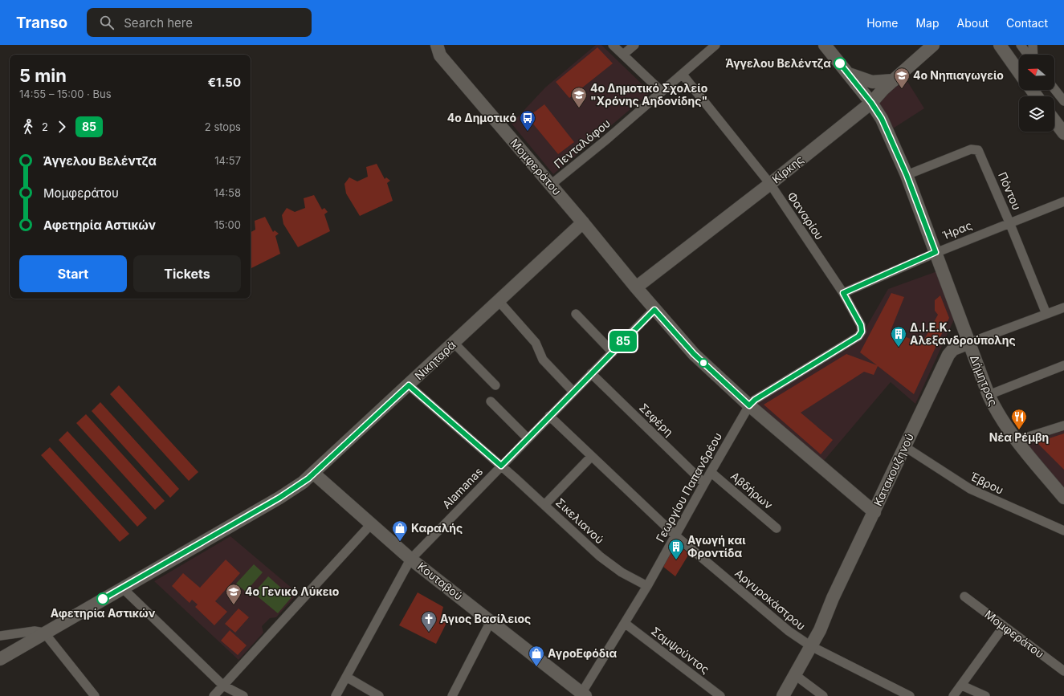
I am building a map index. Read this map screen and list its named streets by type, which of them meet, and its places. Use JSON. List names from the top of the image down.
{
  "streets": {
    "street": [
      "Πενταλόφου",
      "Μομφεράτου",
      "Κίρκης",
      "Πόντου",
      "Φαναρίου",
      "Ήρας",
      "Νικηταρά",
      "Δήμητρας",
      "Σεφέρη",
      "Κατακουζηνού",
      "Έβρου",
      "Γεωργίου Παπανδρέου",
      "Alamanas",
      "Αβδήρων",
      "Σικελιανού",
      "Κουταβού",
      "Αργυροκάστρου",
      "Σαμψούντος"
    ]
  },
  "crossings": [
    ["Πενταλόφου", "Μομφεράτου"],
    ["Πενταλόφου", "Φαναρίου"],
    ["Μομφεράτου", "Κίρκης"],
    ["Μομφεράτου", "Νικηταρά"],
    ["Μομφεράτου", "Κατακουζηνού"],
    ["Μομφεράτου", "Γεωργίου Παπανδρέου"],
    ["Μομφεράτου", "Alamanas"],
    ["Κίρκης", "Φαναρίου"],
    ["Κίρκης", "Δήμητρας"],
    ["Πόντου", "Ήρας"],
    ["Πόντου", "Δήμητρας"],
    ["Πόντου", "Κατακουζηνού"],
    ["Φαναρίου", "Ήρας"],
    ["Φαναρίου", "Γεωργίου Παπανδρέου"],
    ["Ήρας", "Δήμητρας"],
    ["Νικηταρά", "Σικελιανού"],
    ["Νικηταρά", "Κουταβού"],
    ["Δήμητρας", "Κατακουζηνού"],
    ["Σεφέρη", "Γεωργίου Παπανδρέου"],
    ["Σεφέρη", "Alamanas"],
    ["Κατακουζηνού", "Έβρου"],
    ["Κατακουζηνού", "Αργυροκάστρου"],
    ["Γεωργίου Παπανδρέου", "Αβδήρων"],
    ["Γεωργίου Παπανδρέου", "Σικελιανού"],
    ["Γεωργίου Παπανδρέου", "Κουταβού"],
    ["Γεωργίου Παπανδρέου", "Αργυροκάστρου"],
    ["Γεωργίου Παπανδρέου", "Σαμψούντος"],
    ["Alamanas", "Σικελιανού"],
    ["Alamanas", "Κουταβού"],
    ["Alamanas", "Αργυροκάστρου"]
  ],
  "places": {
    "other": ["Άγγελου Βελέντζα", "Αφετηρία Αστικών"],
    "school or university": ["4ο Νηπιαγωγείο", "4ο Δημοτικό Σχολείο \"Χρόνης Αηδονίδης\"", "4ο Γενικό Λύκειο"],
    "bus stop": ["4ο Δημοτικό"],
    "building": ["Δ.Ι.Ε.Κ. Αλεξανδρούπολης", "Αγωγή και Φροντίδα"],
    "restaurant": ["Νέα Ρέμβη"],
    "shop": ["Καραλής", "ΑγροΕφόδια"],
    "church": ["Αγιος Βασίλειος"]
  },
  "lines": ["bus line 85"],
  "north": "left",
  "page": {
    "header": "Transo",
    "search": "Search here",
    "nav": [
      "Home",
      "Map",
      "About",
      "Contact"
    ],
    "on_map": "85",
    "heading": ["5 min", "14:55 – 15:00 · Bus", "€1.50"],
    "legs": ["2", "85", "2 stops"],
    "list": [
      {
        "name": "Άγγελου Βελέντζα",
        "value": "14:57"
      },
      {
        "name": "Μομφεράτου",
        "value": "14:58"
      },
      {
        "name": "Αφετηρία Αστικών",
        "value": "15:00"
      }
    ],
    "buttons": ["Start", "Tickets"]
  }
}
